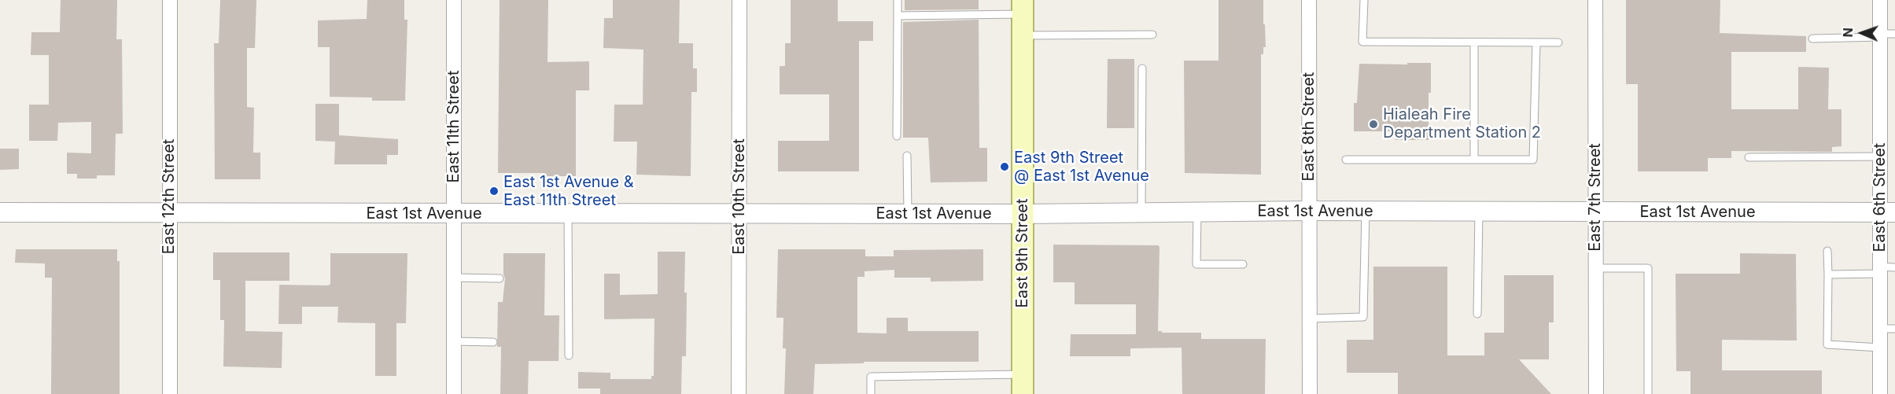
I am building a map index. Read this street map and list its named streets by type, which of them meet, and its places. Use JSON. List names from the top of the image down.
{
  "streets": {
    "main road": ["East 9th Street"],
    "street": [
      "East 11th Street",
      "East 8th Street",
      "East 12th Street",
      "East 10th Street",
      "East 7th Street",
      "East 6th Street",
      "East 1st Avenue"
    ]
  },
  "crossings": [
    ["East 11th Street", "East 1st Avenue"],
    ["East 8th Street", "East 1st Avenue"],
    ["East 12th Street", "East 1st Avenue"],
    ["East 10th Street", "East 1st Avenue"],
    ["East 7th Street", "East 1st Avenue"],
    ["East 6th Street", "East 1st Avenue"],
    ["East 1st Avenue", "East 9th Street"]
  ],
  "places": ["Hialeah Fire Department Station 2", "East 9th Street @ East 1st Avenue", "East 1st Avenue & East 11th Street"],
  "north": "left"
}
